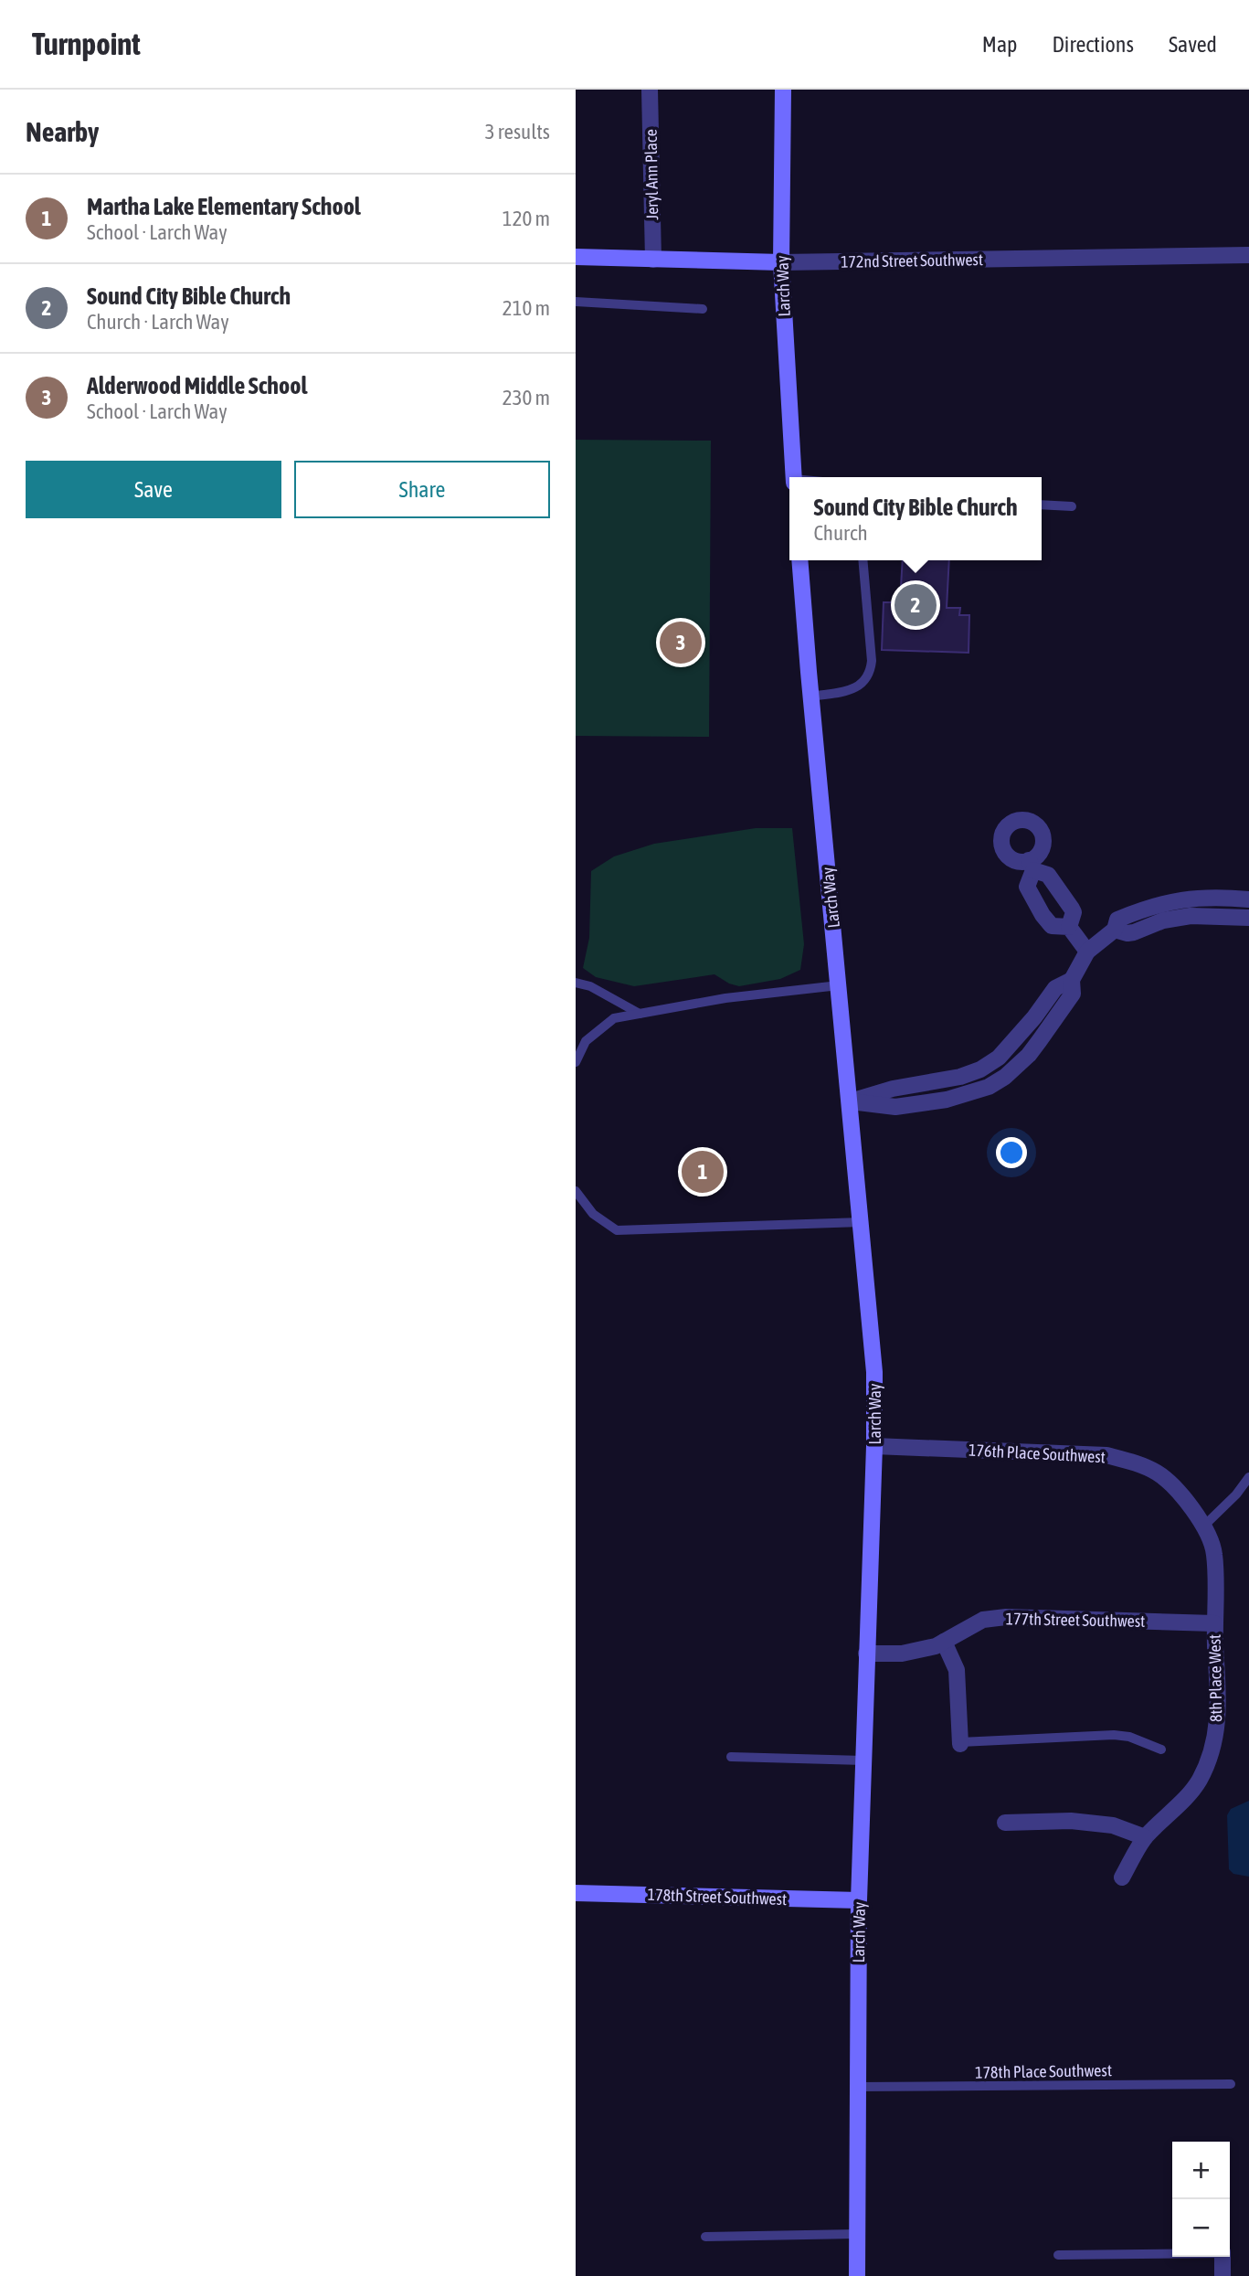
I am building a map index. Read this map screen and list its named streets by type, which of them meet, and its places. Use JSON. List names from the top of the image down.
{
  "streets": {
    "main road": ["172nd Street Southwest", "Larch Way", "178th Street Southwest"],
    "street": [
      "Jeryl Ann Place",
      "176th Place Southwest",
      "177th Street Southwest",
      "8th Place West"
    ],
    "lane": ["178th Place Southwest"]
  },
  "crossings": [
    ["Jeryl Ann Place", "172nd Street Southwest"],
    ["172nd Street Southwest", "Larch Way"],
    ["Larch Way", "176th Place Southwest"],
    ["Larch Way", "177th Street Southwest"],
    ["Larch Way", "178th Street Southwest"],
    ["Larch Way", "178th Place Southwest"],
    ["176th Place Southwest", "8th Place West"],
    ["177th Street Southwest", "8th Place West"]
  ],
  "page": {
    "header": "Turnpoint",
    "nav": ["Map", "Directions", "Saved"],
    "heading": ["Nearby", "3 results"],
    "list": [
      {
        "mark": "1",
        "name": "Martha Lake Elementary School",
        "note": "School · Larch Way",
        "value": "120 m"
      },
      {
        "mark": "2",
        "name": "Sound City Bible Church",
        "note": "Church · Larch Way",
        "value": "210 m"
      },
      {
        "mark": "3",
        "name": "Alderwood Middle School",
        "note": "School · Larch Way",
        "value": "230 m"
      }
    ],
    "buttons": ["Save", "Share"],
    "popup": ["Sound City Bible Church", "Church"],
    "pins": ["2", "3", "1"],
    "map_buttons": ["+", "−"]
  }
}
